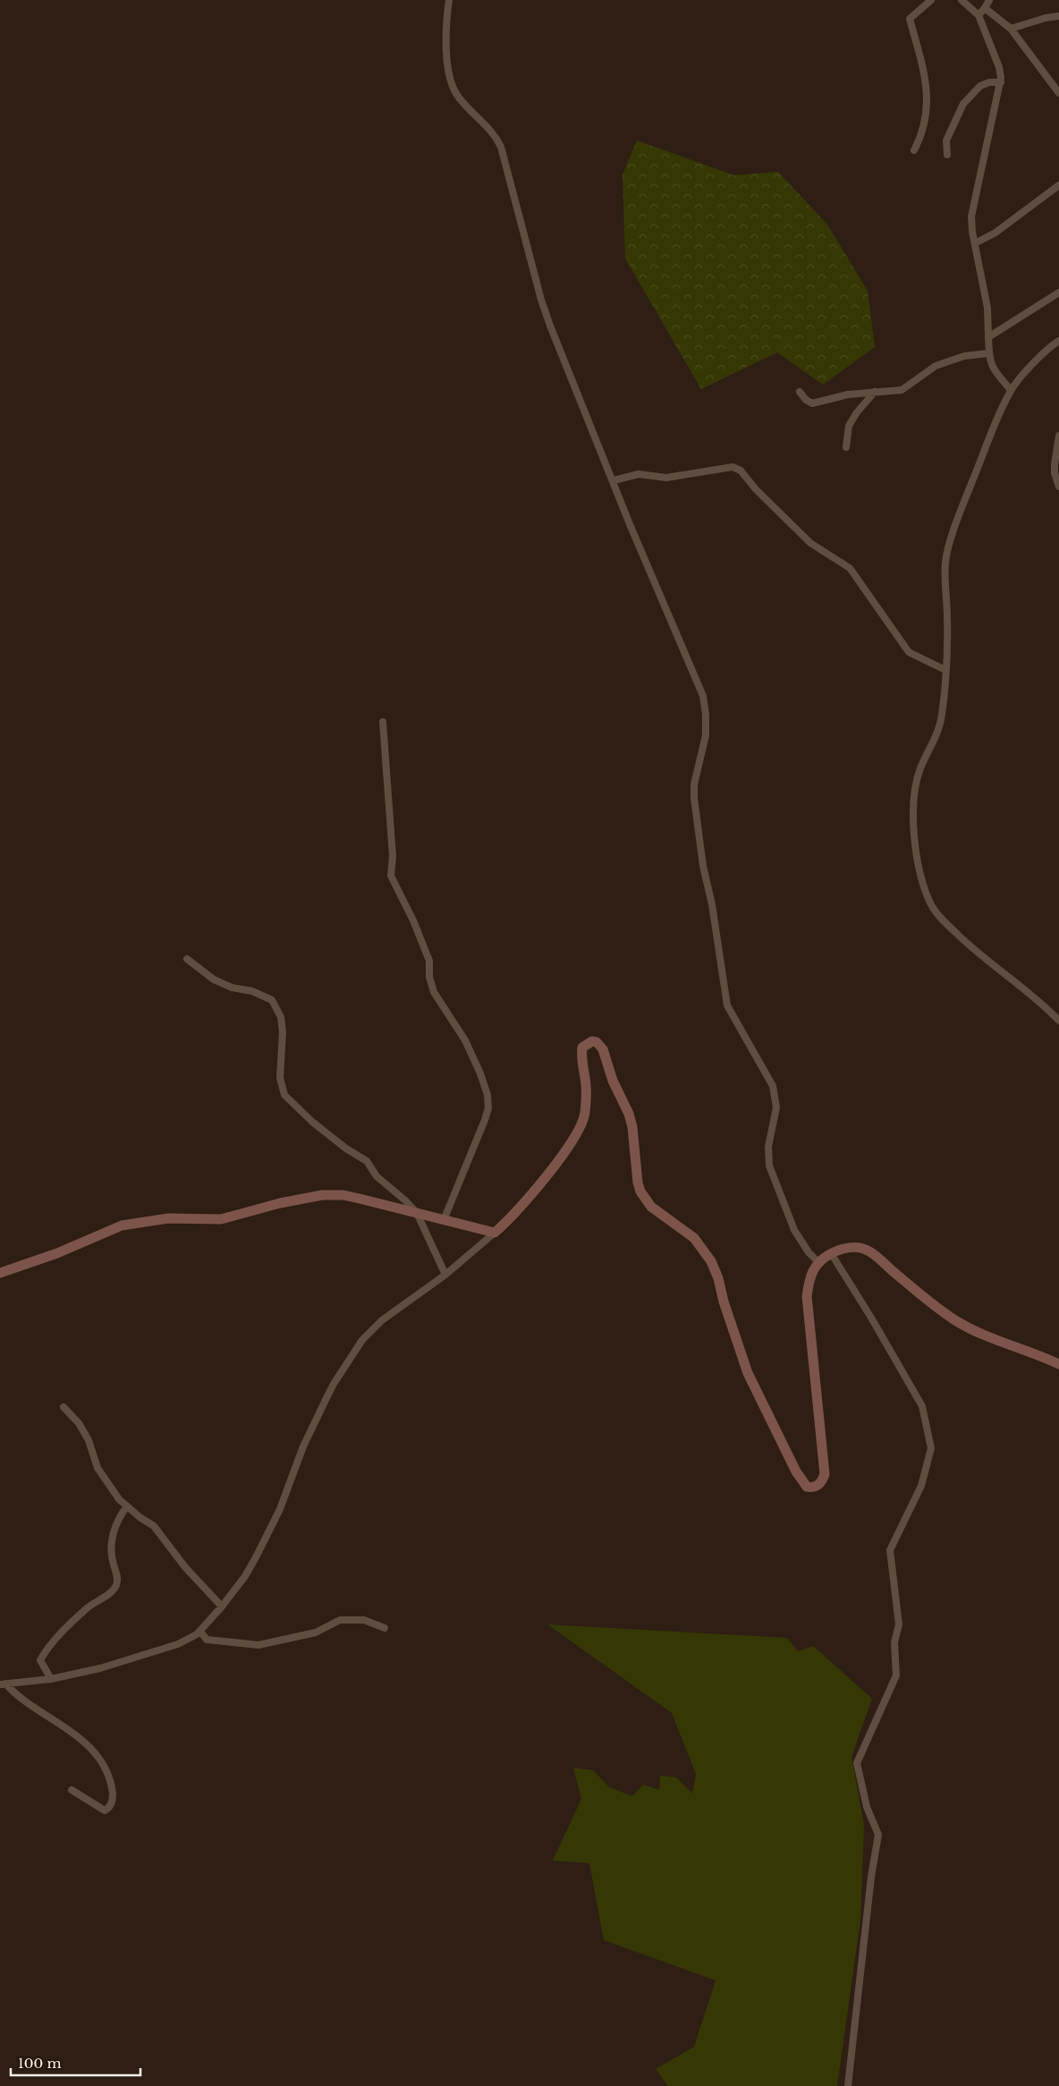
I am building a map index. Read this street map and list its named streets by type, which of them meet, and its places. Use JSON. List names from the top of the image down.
{
  "scale_bar": "100 m"
}
